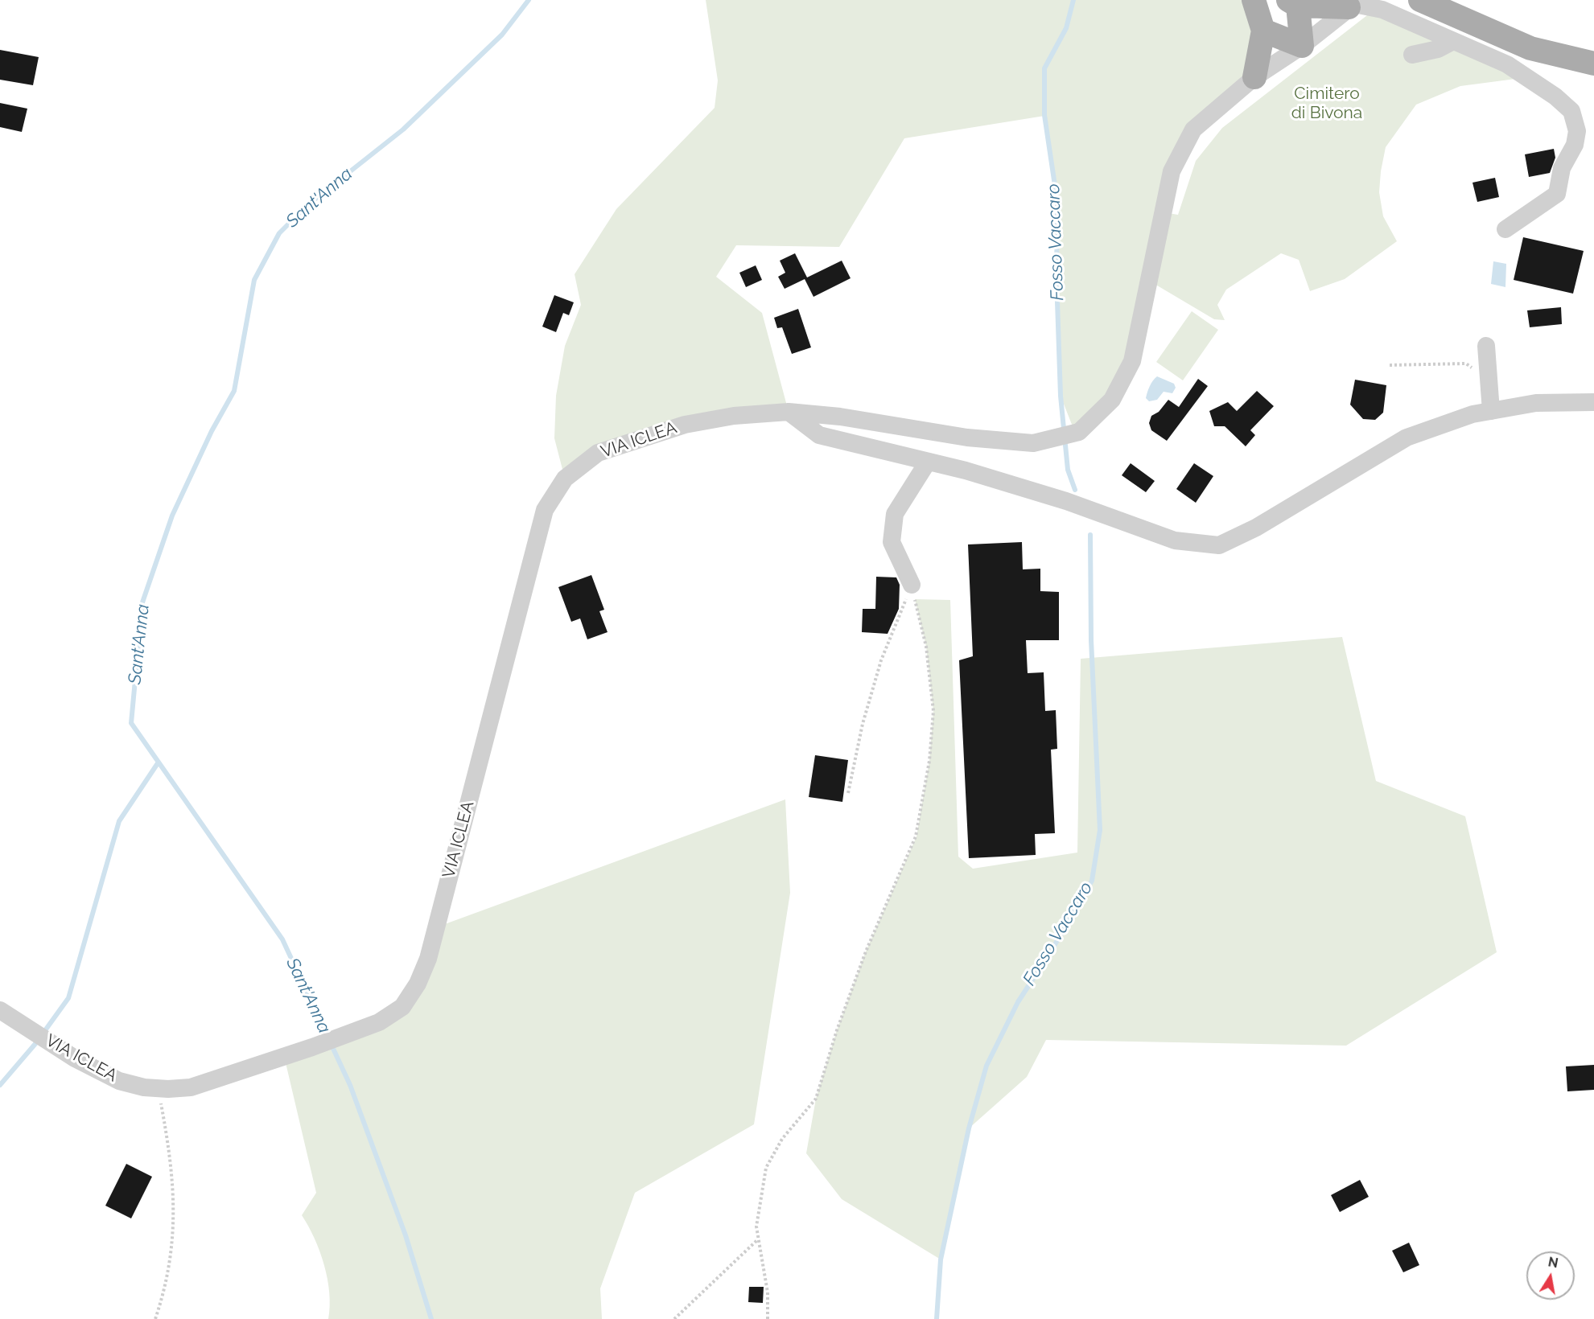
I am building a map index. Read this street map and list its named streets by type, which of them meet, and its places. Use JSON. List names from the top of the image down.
{
  "streets": {
    "street": ["VIA ICLEA"]
  },
  "water": ["Sant'Anna", "Fosso Vaccaro"],
  "parks": ["Cimitero di Bivona"],
  "north": "top"
}
